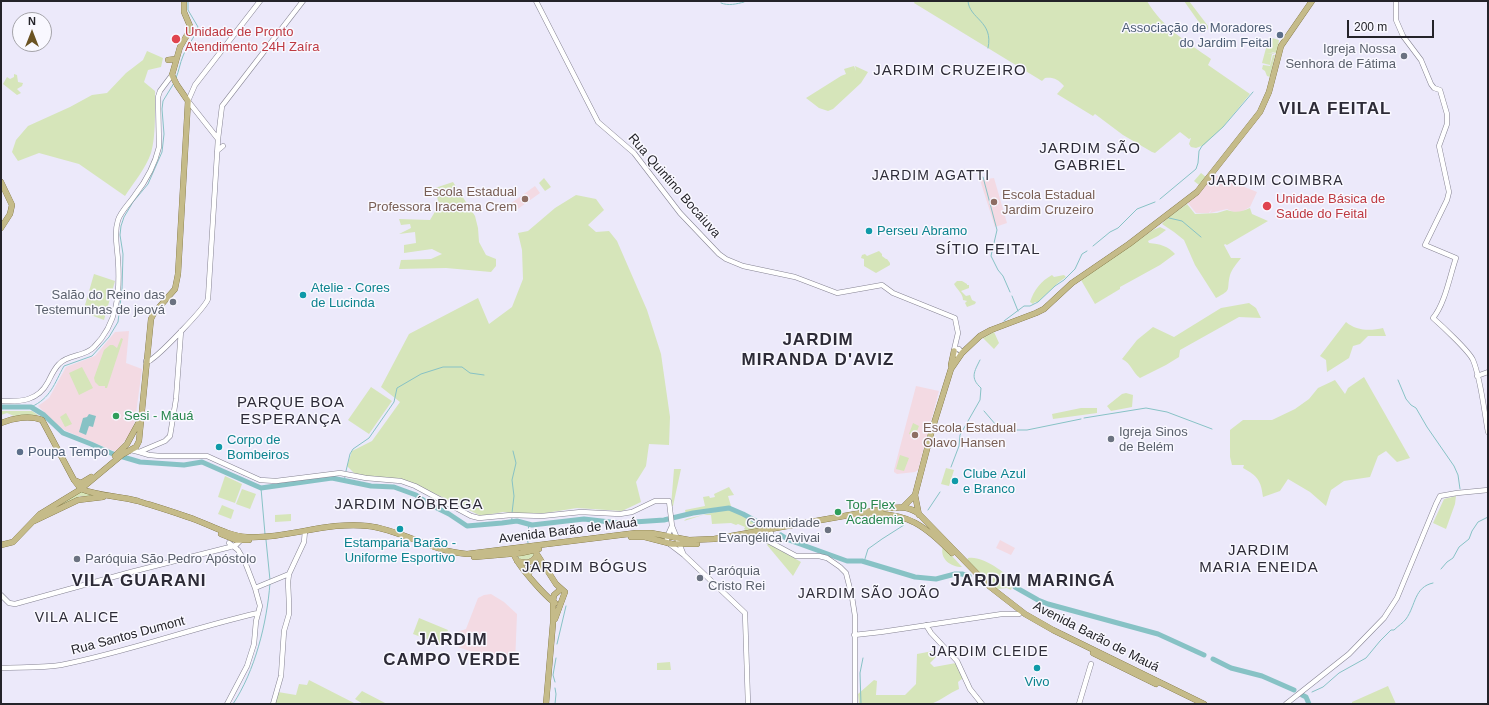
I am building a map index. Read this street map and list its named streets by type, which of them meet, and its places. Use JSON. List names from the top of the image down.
{
  "streets": {
    "main road": ["Avenida Barão de Mauá"],
    "street": ["Rua Quintino Bocaiuva", "Rua Santos Dumont"]
  },
  "districts": [
    "JARDIM CRUZEIRO",
    "VILA FEITAL",
    "JARDIM SÃO GABRIEL",
    "JARDIM AGATTI",
    "JARDIM COIMBRA",
    "SÍTIO FEITAL",
    "JARDIM MIRANDA D'AVIZ",
    "PARQUE BOA ESPERANÇA",
    "JARDIM NÓBREGA",
    "JARDIM MARIA ENEIDA",
    "JARDIM BÓGUS",
    "VILA GUARANI",
    "JARDIM MARINGÁ",
    "JARDIM SÃO JOÃO",
    "VILA ALICE",
    "JARDIM CAMPO VERDE",
    "JARDIM CLEIDE"
  ],
  "places": [
    "Associação de Moradores do Jardim Feital",
    "Unidade de Pronto Atendimento 24H Zaíra",
    "Igreja Nossa Senhora de Fátima",
    "Escola Estadual Professora Iracema Crem",
    "Escola Estadual Jardim Cruzeiro",
    "Unidade Básica de Saúde do Feital",
    "Perseu Abramo",
    "Atelie - Cores de Lucinda",
    "Salão do Reino das Testemunhas de jeová",
    "Sesi - Mauá",
    "Escola Estadual Olavo Hansen",
    "Igreja Sinos de Belém",
    "Corpo de Bombeiros",
    "Poupa Tempo",
    "Clube Azul e Branco",
    "Top Flex Academia",
    "Estamparia Barão - Uniforme Esportivo",
    "Comunidade Evangélica Avivai",
    "Paróquia São Pedro Apóstolo",
    "Paróquia Cristo Rei",
    "Vivo"
  ],
  "scale_bar": "200 m",
  "north": "top"
}
